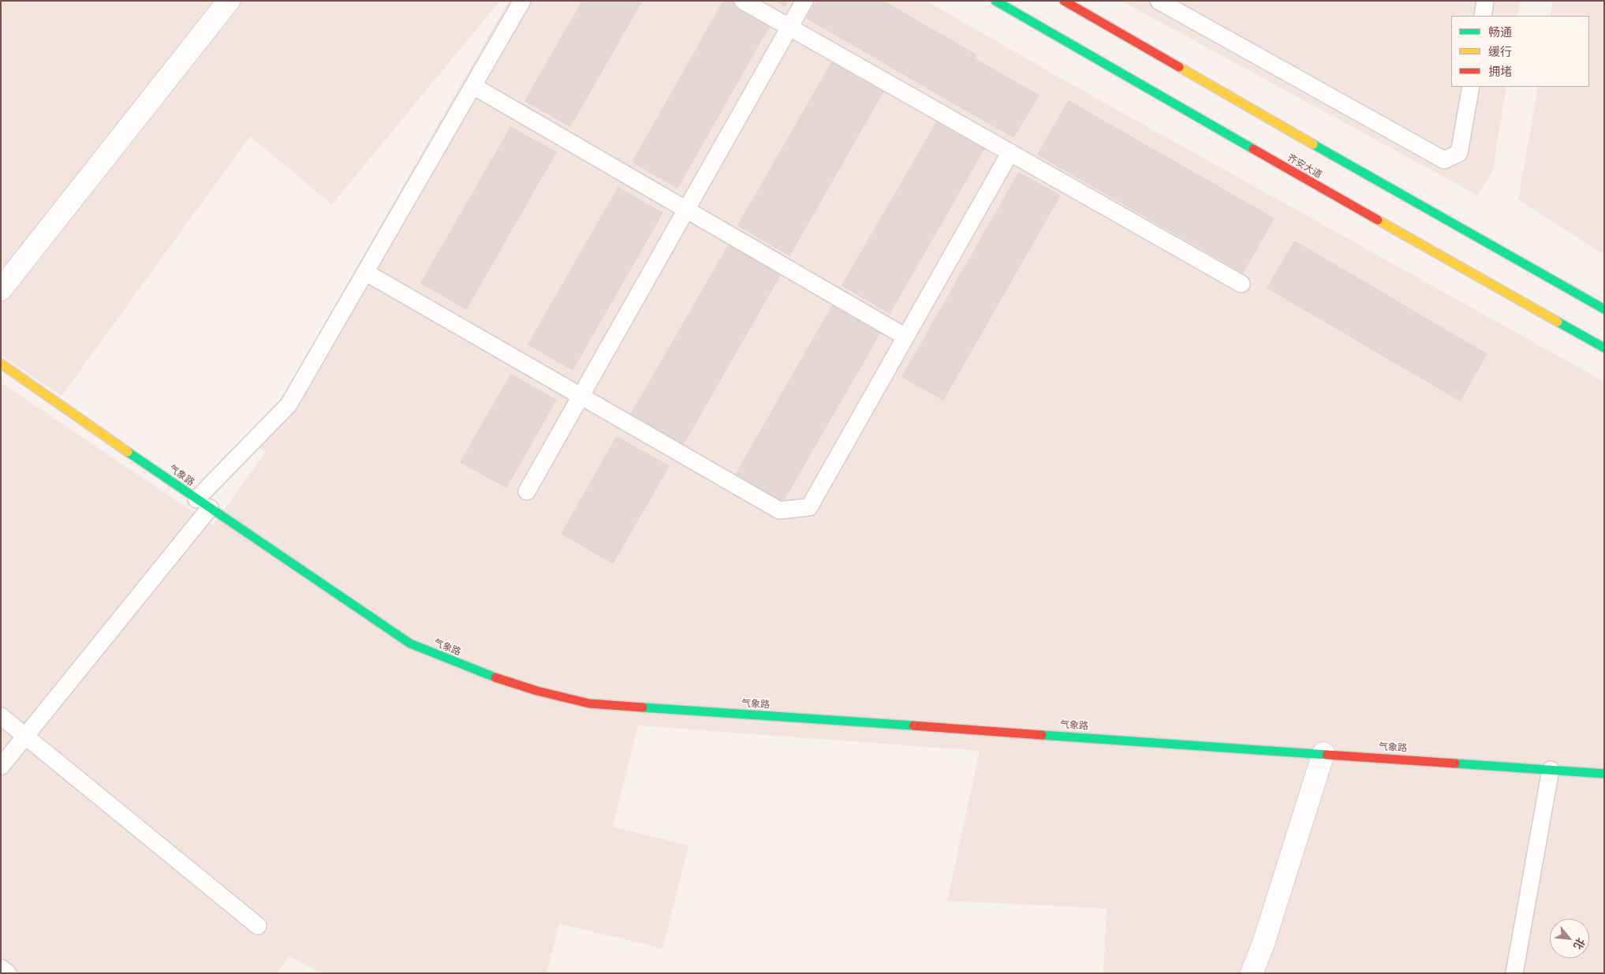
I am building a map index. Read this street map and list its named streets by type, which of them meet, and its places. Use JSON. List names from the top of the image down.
{
  "streets": {
    "street": ["齐安大道", "气象路"]
  },
  "legend": ["畅通", "缓行", "拥堵"],
  "north": "bottom right"
}
